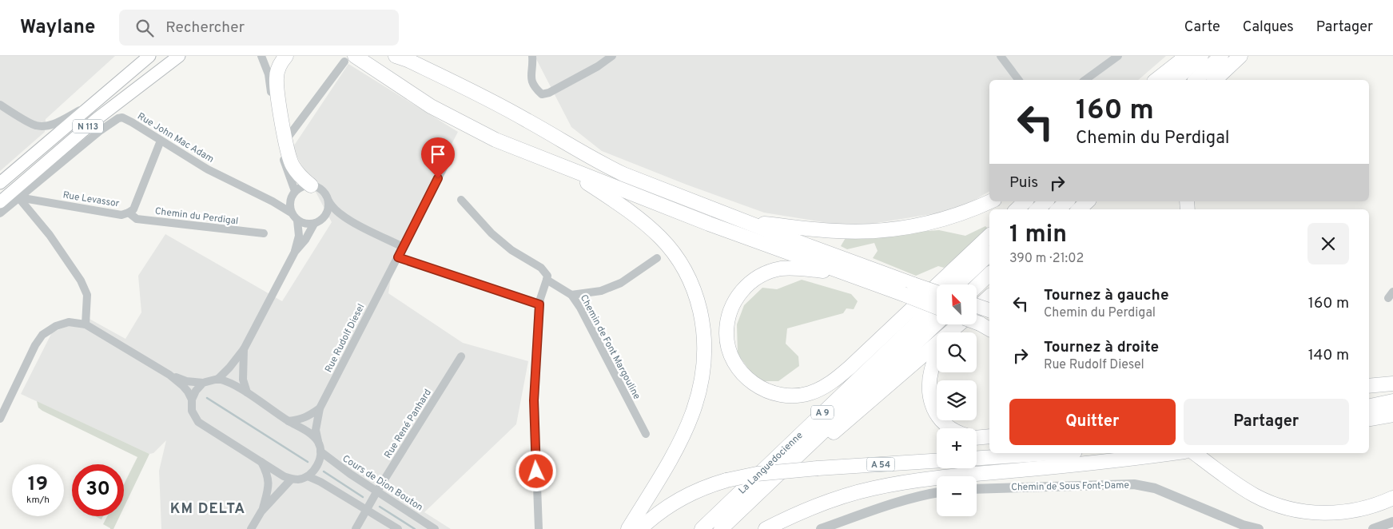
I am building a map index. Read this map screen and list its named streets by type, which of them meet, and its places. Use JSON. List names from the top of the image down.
{
  "streets": {
    "highway": ["A 9", "La Languedocienne", "A 54"],
    "main road": ["N 113"],
    "street": [
      "Rue John Mac Adam",
      "Rue Levassor",
      "Chemin du Perdigal",
      "Rue Rudolf Diesel",
      "Chemin de Font Margouline",
      "Rue René Panhard",
      "Cours de Dion Bouton",
      "Chemin de Sous Font-Dame"
    ]
  },
  "crossings": [
    ["Rue John Mac Adam", "Rue Levassor"],
    ["Rue Levassor", "Chemin du Perdigal"],
    ["Rue Rudolf Diesel", "Cours de Dion Bouton"],
    ["Rue René Panhard", "Cours de Dion Bouton"]
  ],
  "districts": ["KM DELTA"],
  "north": "top left",
  "page": {
    "header": "Waylane",
    "search": "Rechercher",
    "nav": ["Carte", "Calques", "Partager"],
    "turn": ["160 m", "Chemin du Perdigal"],
    "then": "Puis",
    "heading": ["1 min", "390 m · 21:02"],
    "list": [
      {
        "name": "Tournez à gauche",
        "note": "Chemin du Perdigal",
        "value": "160 m"
      },
      {
        "name": "Tournez à droite",
        "note": "Rue Rudolf Diesel",
        "value": "140 m"
      }
    ],
    "map_buttons": ["+", "−"],
    "buttons": ["Quitter", "Partager"],
    "speed": "19 km/h",
    "limit": "30"
  }
}
